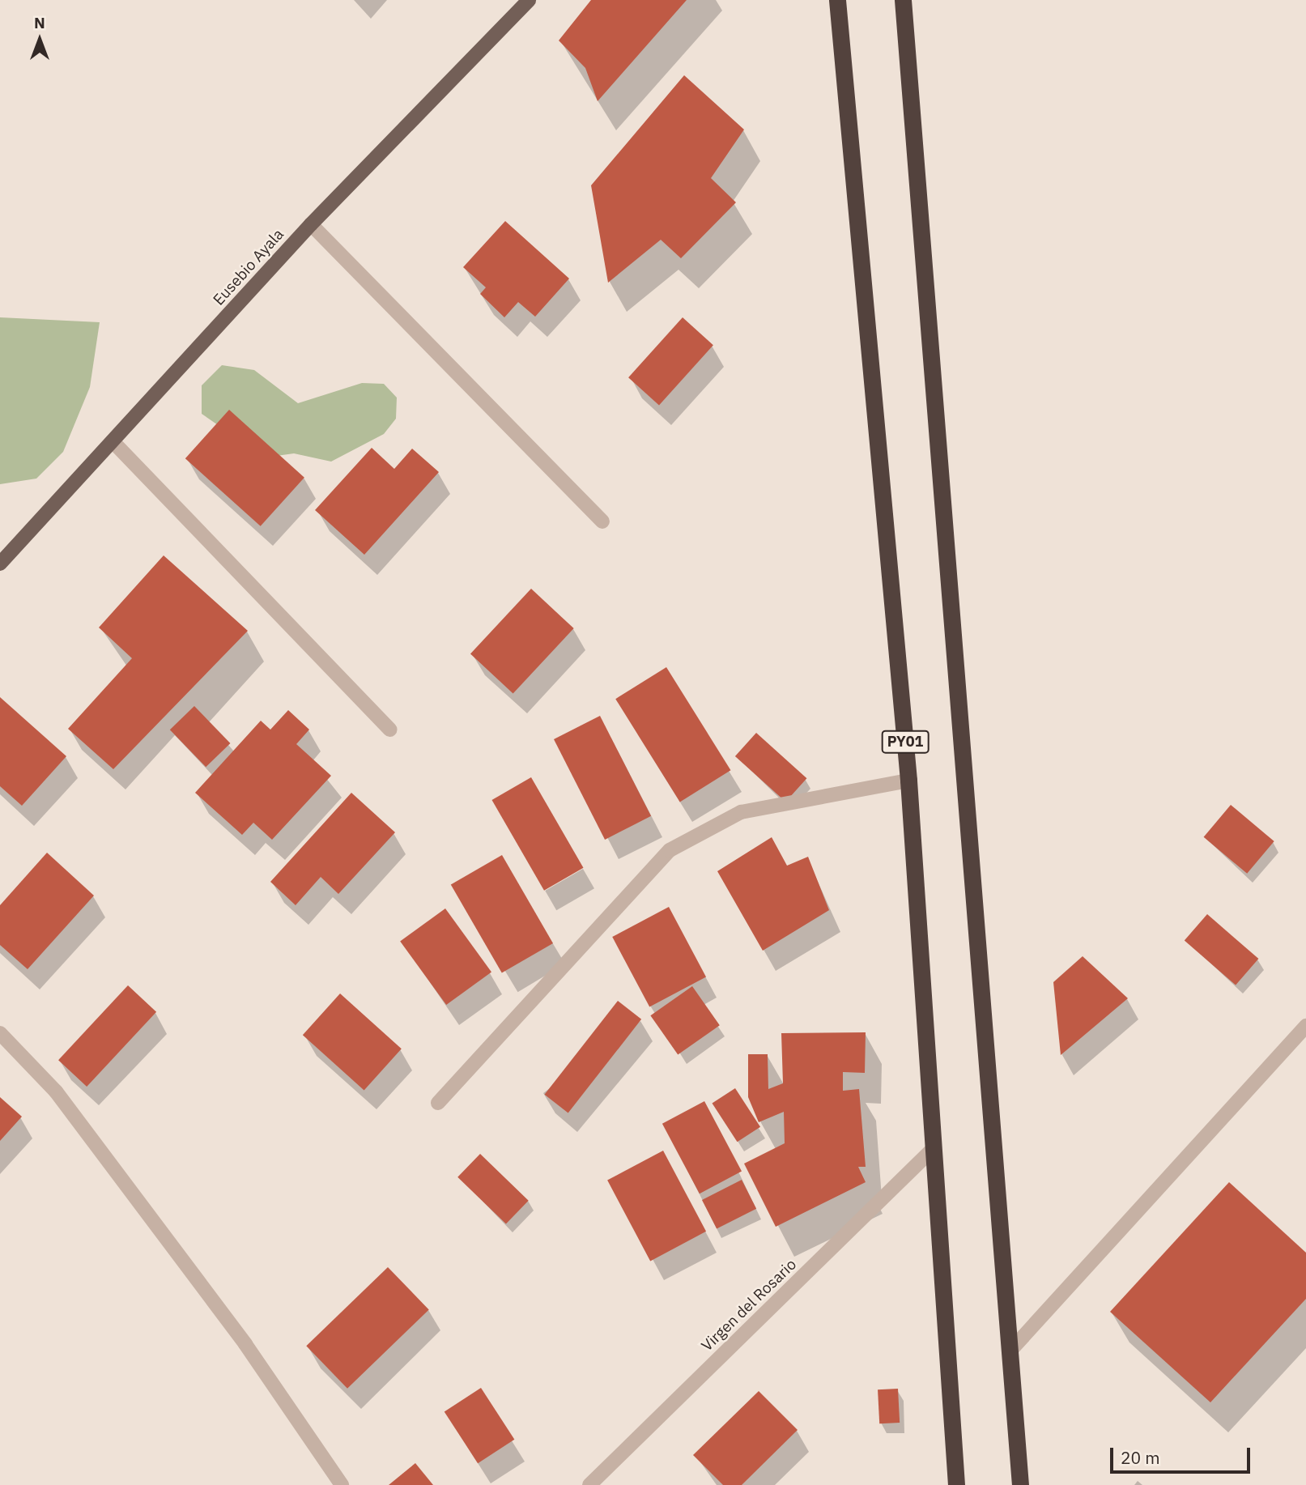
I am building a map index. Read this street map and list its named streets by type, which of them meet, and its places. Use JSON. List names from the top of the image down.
{
  "streets": {
    "highway": ["PY01"],
    "main road": ["Eusebio Ayala"],
    "street": ["Virgen del Rosario"]
  },
  "crossings": [
    ["PY01", "Virgen del Rosario"]
  ],
  "scale_bar": "20 m",
  "north": "top"
}
